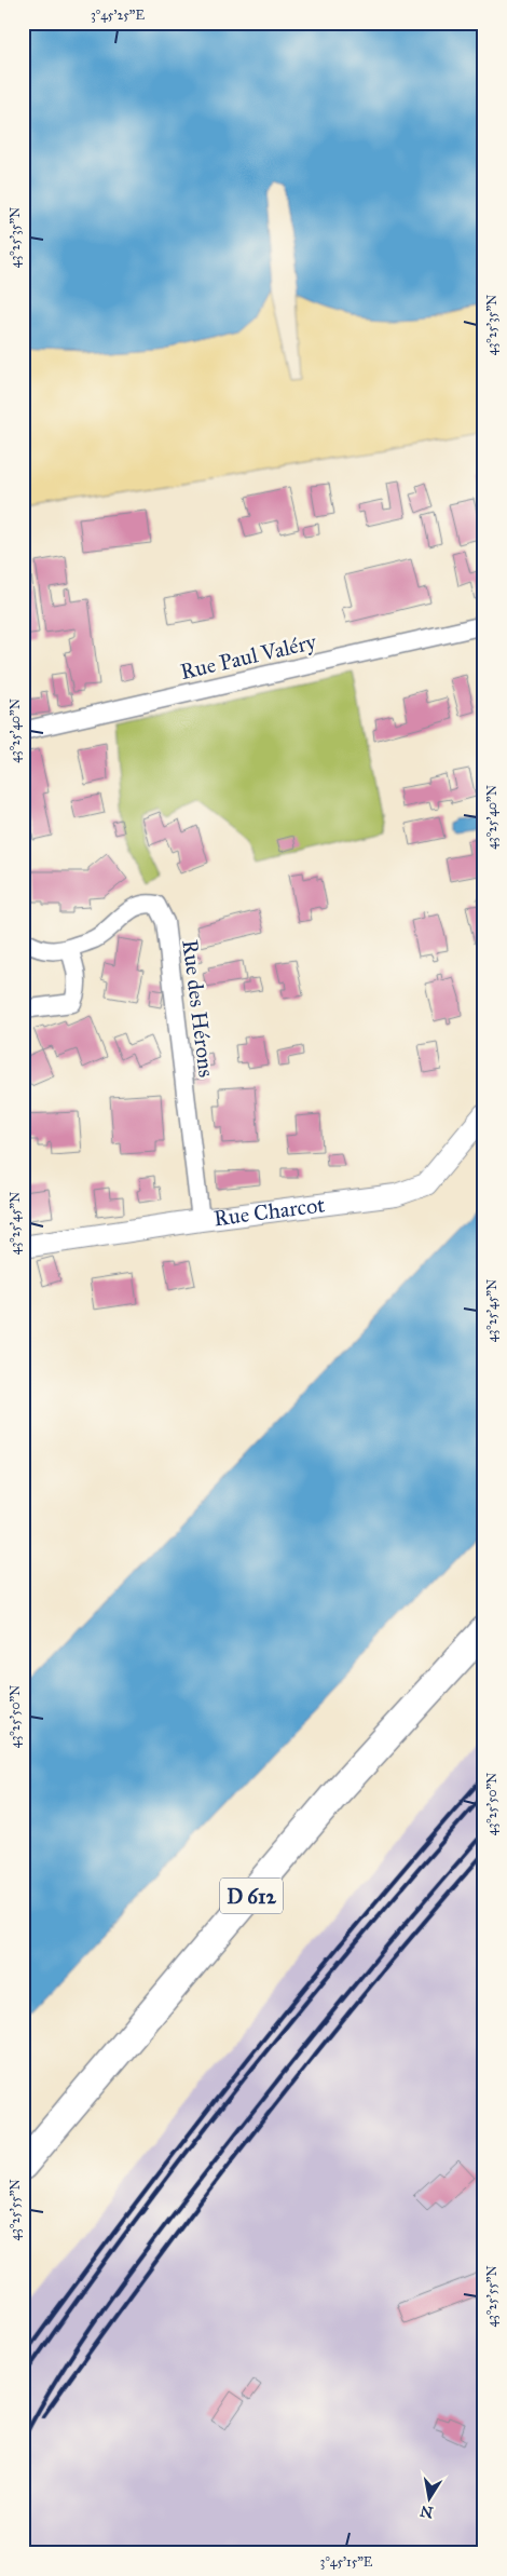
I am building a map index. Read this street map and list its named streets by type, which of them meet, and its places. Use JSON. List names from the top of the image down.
{
  "streets": {
    "main road": ["D 612"],
    "street": ["Rue Paul Valéry", "Rue des Hérons", "Rue Charcot"]
  },
  "crossings": [
    ["Rue des Hérons", "Rue Charcot"]
  ],
  "north": "bottom",
  "coordinates": [
    "3°45'25\"E",
    "43°25'35\"N",
    "43°25'40\"N",
    "43°25'45\"N",
    "43°25'50\"N",
    "43°25'55\"N",
    "3°45'15\"E"
  ]
}
